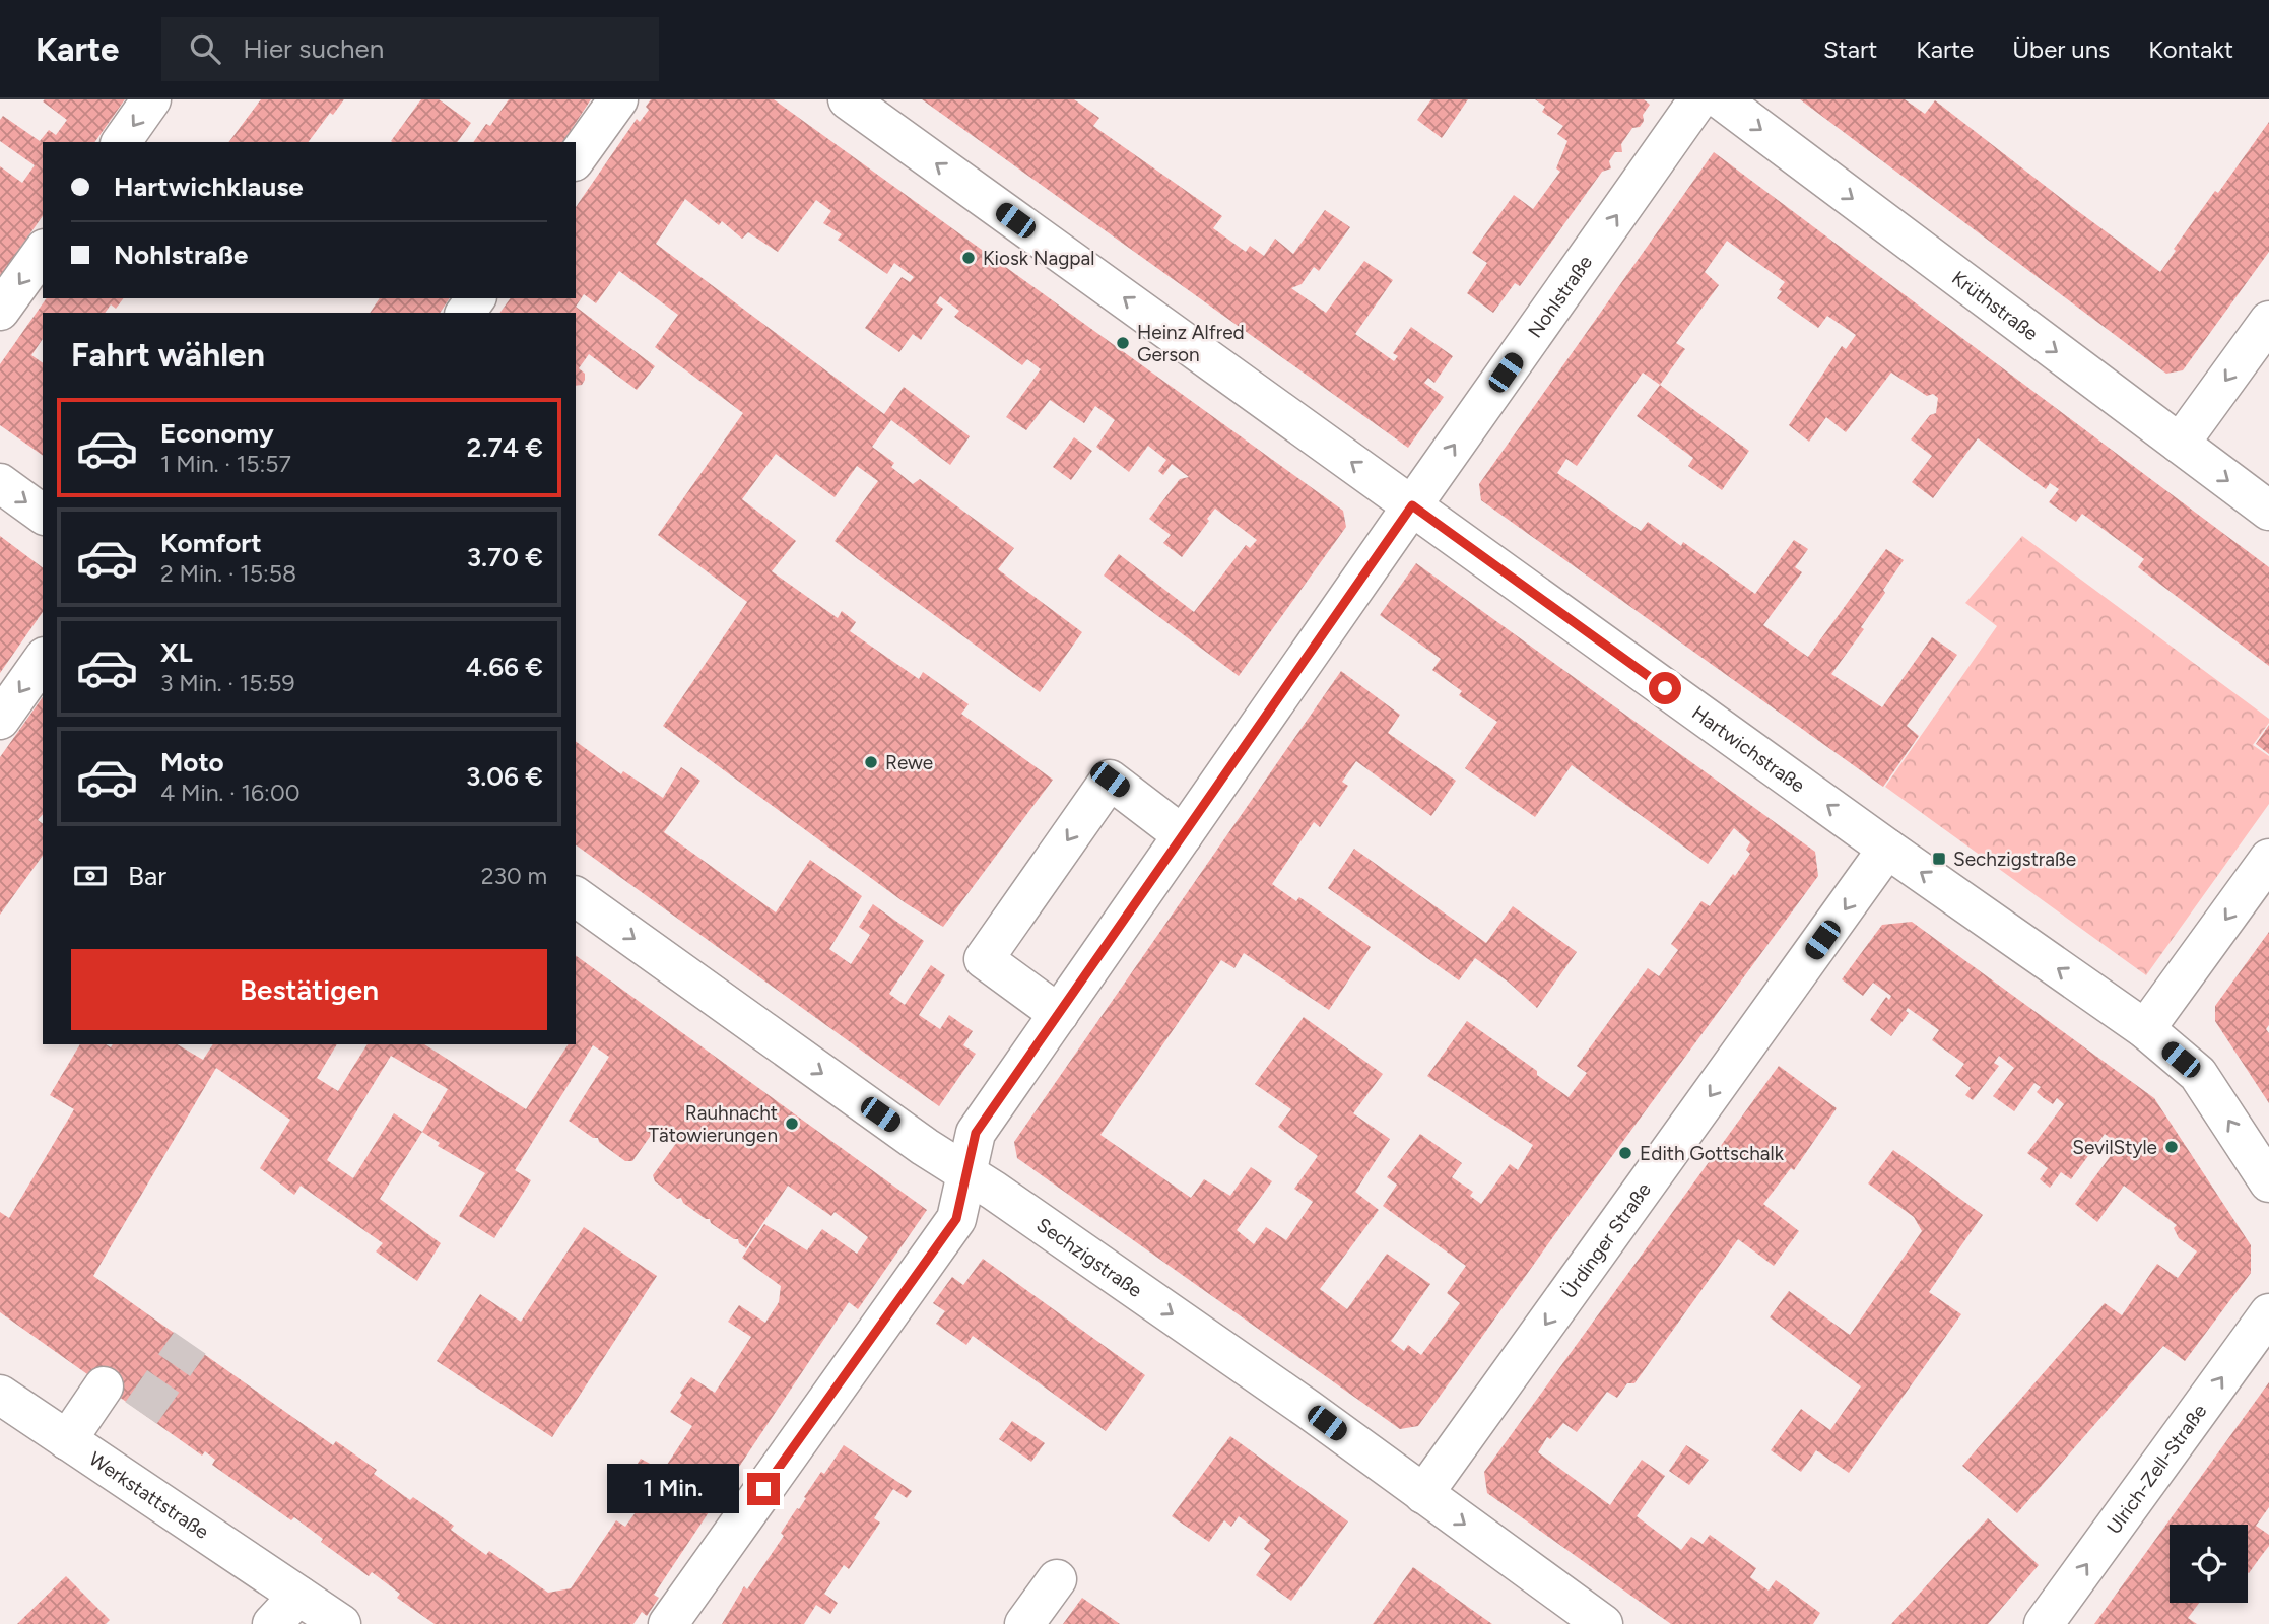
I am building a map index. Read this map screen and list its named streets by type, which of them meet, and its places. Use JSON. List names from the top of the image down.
{
  "streets": {
    "street": [
      "Nohlstraße",
      "Krüthstraße",
      "Hartwichstraße",
      "Ürdinger Straße",
      "Sechzigstraße",
      "Ulrich-Zell-Straße",
      "Werkstattstraße"
    ]
  },
  "crossings": [
    ["Nohlstraße", "Hartwichstraße"],
    ["Nohlstraße", "Sechzigstraße"],
    ["Hartwichstraße", "Ürdinger Straße"],
    ["Ürdinger Straße", "Sechzigstraße"]
  ],
  "one_way": [
    "Krüthstraße",
    "Hartwichstraße",
    "Ürdinger Straße",
    "Sechzigstraße",
    "Ulrich-Zell-Straße"
  ],
  "places": {
    "other": [
      "Kiosk Nagpal",
      "Heinz Alfred Gerson",
      "Rewe",
      "Rauhnacht Tätowierungen",
      "SevilStyle",
      "Edith Gottschalk"
    ],
    "transit": ["Sechzigstraße"]
  },
  "page": {
    "header": "Karte",
    "search": "Hier suchen",
    "nav": [
      "Start",
      "Karte",
      "Über uns",
      "Kontakt"
    ],
    "banner": ["Hartwichklause", "Nohlstraße"],
    "heading": "Fahrt wählen",
    "list": [
      {
        "name": "Economy",
        "note": "1 Min. · 15:57",
        "value": "2.74 €"
      },
      {
        "name": "Komfort",
        "note": "2 Min. · 15:58",
        "value": "3.70 €"
      },
      {
        "name": "XL",
        "note": "3 Min. · 15:59",
        "value": "4.66 €"
      },
      {
        "name": "Moto",
        "note": "4 Min. · 16:00",
        "value": "3.06 €"
      }
    ],
    "pay": ["Bar", "230 m"],
    "buttons": "Bestätigen",
    "bubble": "1 Min."
  }
}
